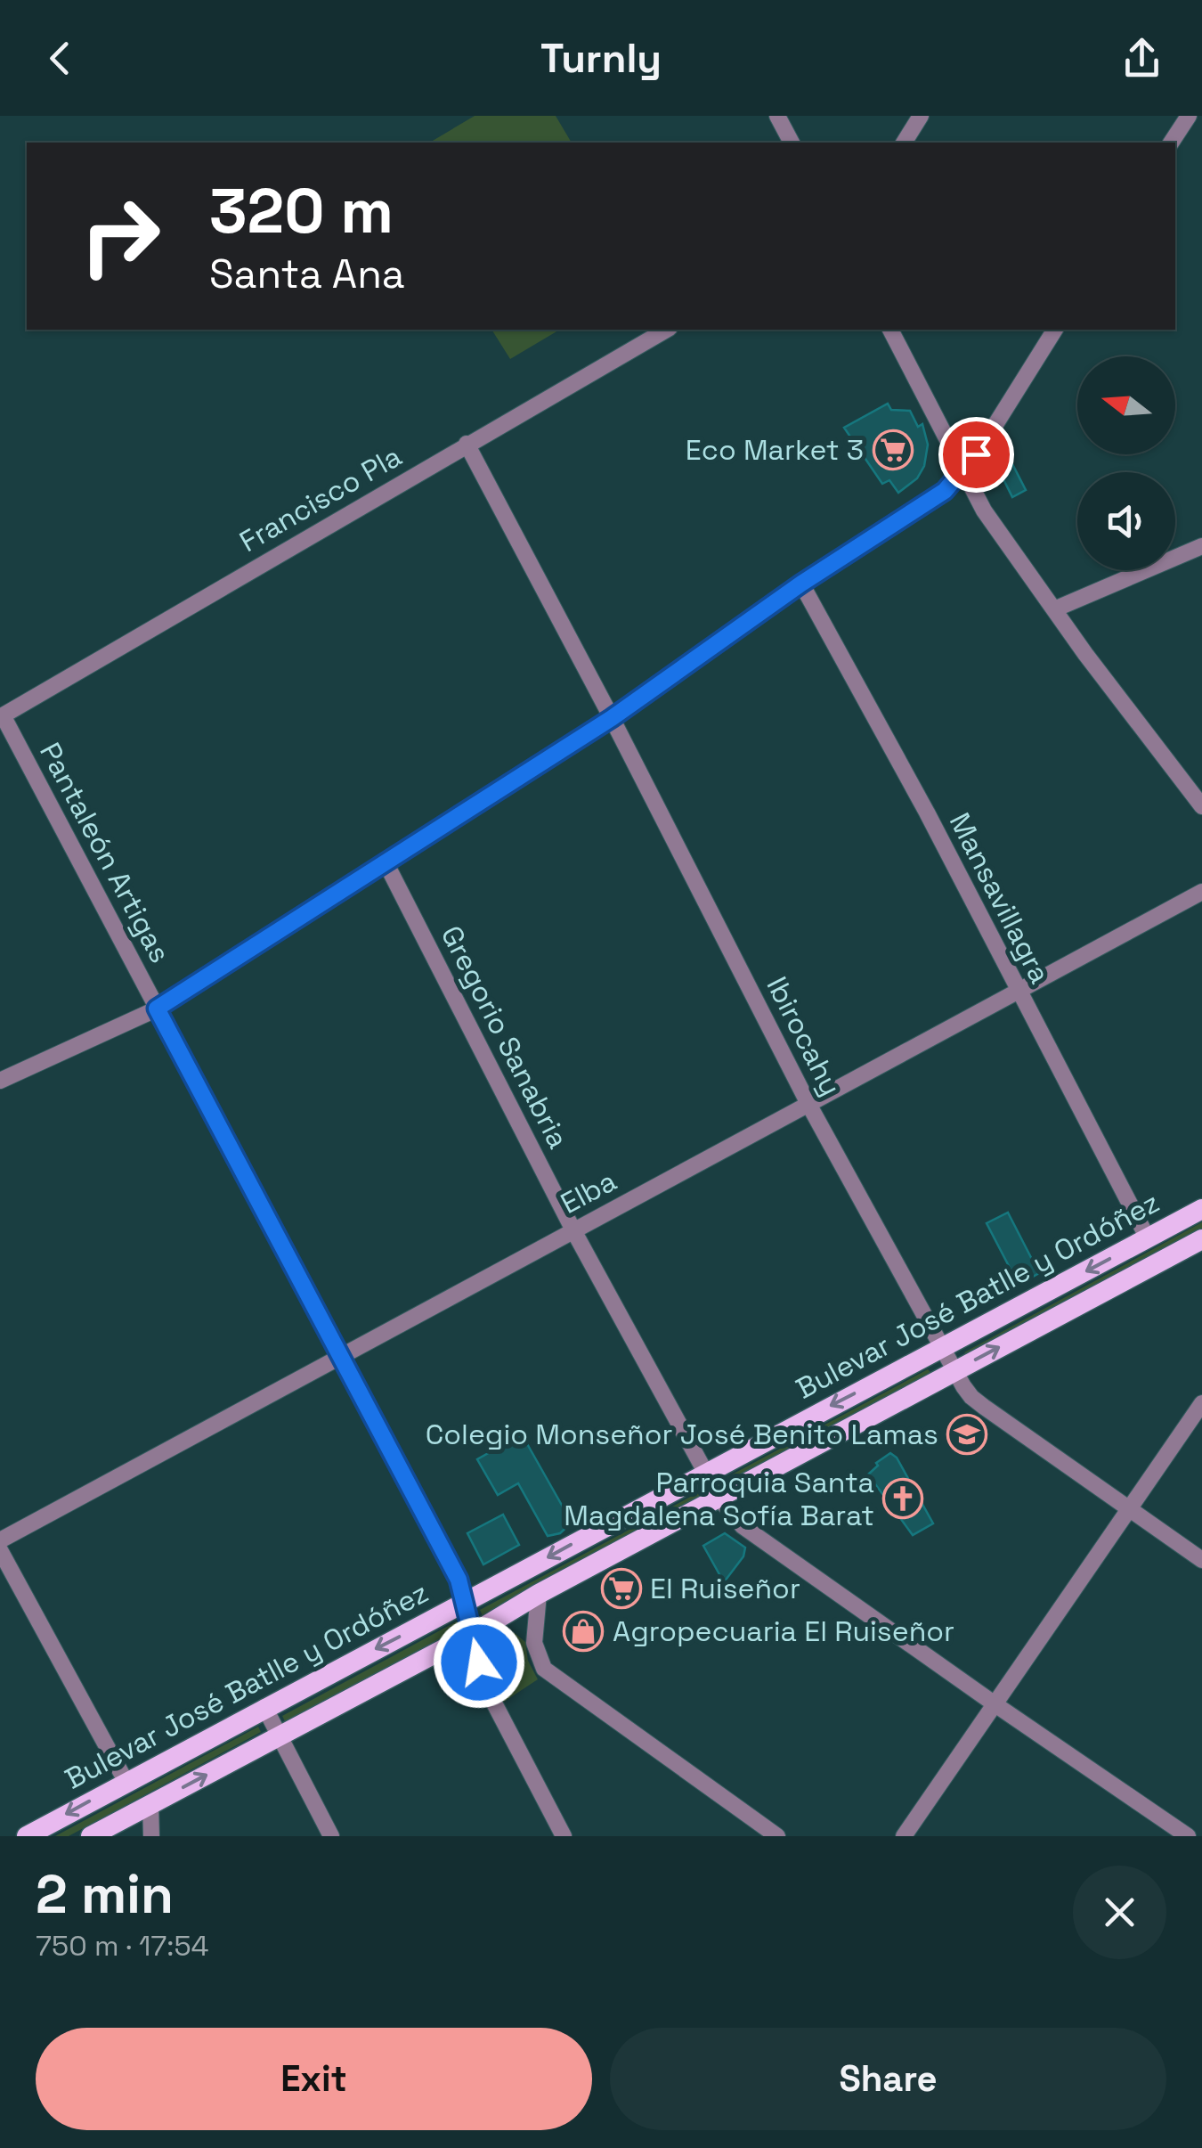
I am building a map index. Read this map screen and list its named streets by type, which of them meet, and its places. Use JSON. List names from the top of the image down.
{
  "streets": {
    "main road": ["Bulevar José Batlle y Ordóñez"],
    "street": [
      "Francisco Pla",
      "Pantaleón Artigas",
      "Mansavillagra",
      "Ibirocahy",
      "Gregorio Sanabria",
      "Elba"
    ]
  },
  "crossings": [
    ["Francisco Pla", "Pantaleón Artigas"],
    ["Francisco Pla", "Ibirocahy"],
    ["Pantaleón Artigas", "Elba"],
    ["Pantaleón Artigas", "Bulevar José Batlle y Ordóñez"],
    ["Mansavillagra", "Elba"],
    ["Mansavillagra", "Bulevar José Batlle y Ordóñez"],
    ["Ibirocahy", "Elba"],
    ["Ibirocahy", "Bulevar José Batlle y Ordóñez"],
    ["Gregorio Sanabria", "Elba"],
    ["Gregorio Sanabria", "Bulevar José Batlle y Ordóñez"]
  ],
  "places": {
    "supermarket": ["Eco Market 3", "El Ruiseñor"],
    "school or university": ["Colegio Monseñor José Benito Lamas"],
    "church": ["Parroquia Santa Magdalena Sofía Barat"],
    "shop": ["Agropecuaria El Ruiseñor"]
  },
  "north": "left",
  "page": {
    "header": "Turnly",
    "turn": ["320 m", "Santa Ana"],
    "heading": ["2 min", "750 m · 17:54"],
    "buttons": ["Exit", "Share"]
  }
}
